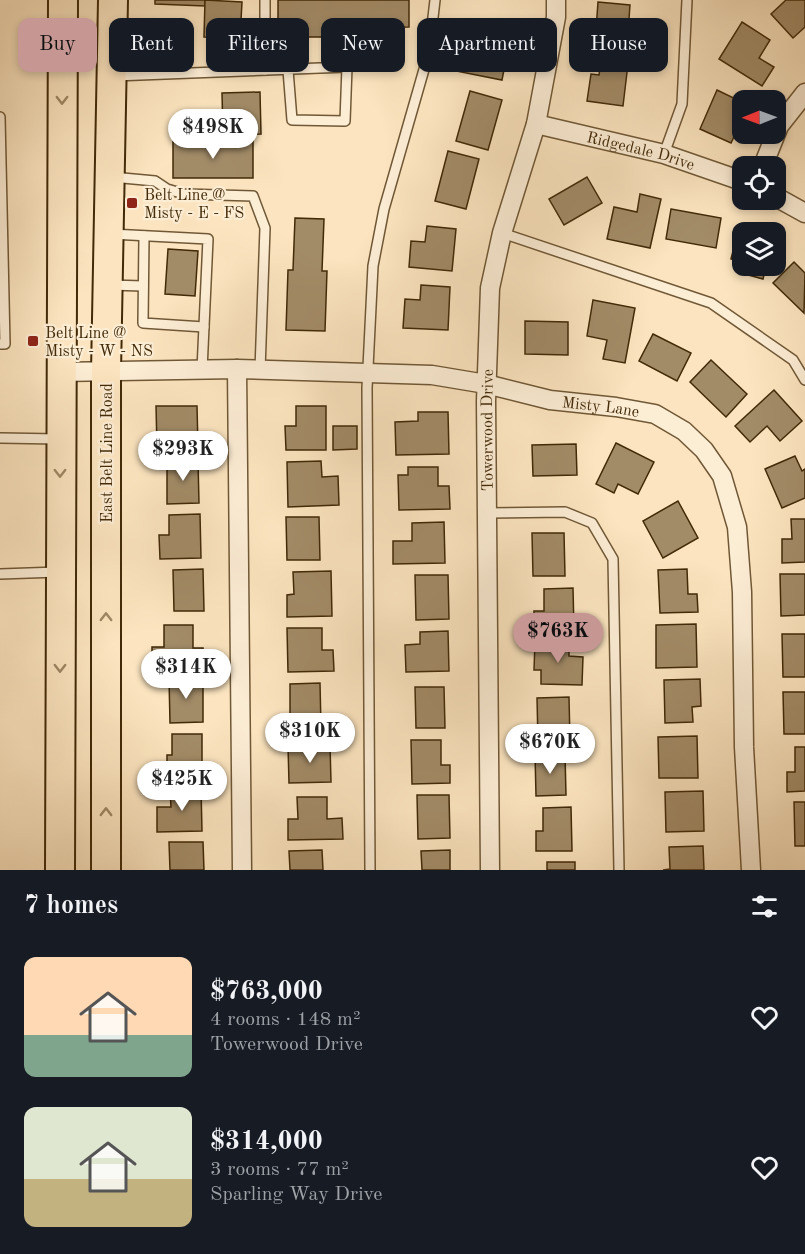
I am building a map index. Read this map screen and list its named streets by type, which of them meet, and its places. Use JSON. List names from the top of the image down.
{
  "streets": {
    "main road": ["East Belt Line Road"],
    "street": ["Ridgedale Drive", "Misty Lane", "Towerwood Drive"]
  },
  "crossings": [
    ["Ridgedale Drive", "Towerwood Drive"],
    ["Misty Lane", "Towerwood Drive"],
    ["Misty Lane", "East Belt Line Road"]
  ],
  "places": {
    "transit": ["Belt Line @ Misty - E - FS", "Belt Line @ Misty - W - NS"]
  },
  "north": "left",
  "page": {
    "chip": [
      "Buy",
      "Rent",
      "Filters",
      "New",
      "Apartment",
      "House"
    ],
    "price": [
      "$498K",
      "$293K",
      "$763K",
      "$314K",
      "$310K",
      "$670K",
      "$425K"
    ],
    "heading": "7 homes",
    "list": [
      {
        "name": "$763,000",
        "note": "4 rooms · 148 m² · Towerwood Drive"
      },
      {
        "name": "$314,000",
        "note": "3 rooms · 77 m² · Sparling Way Drive"
      }
    ]
  }
}
